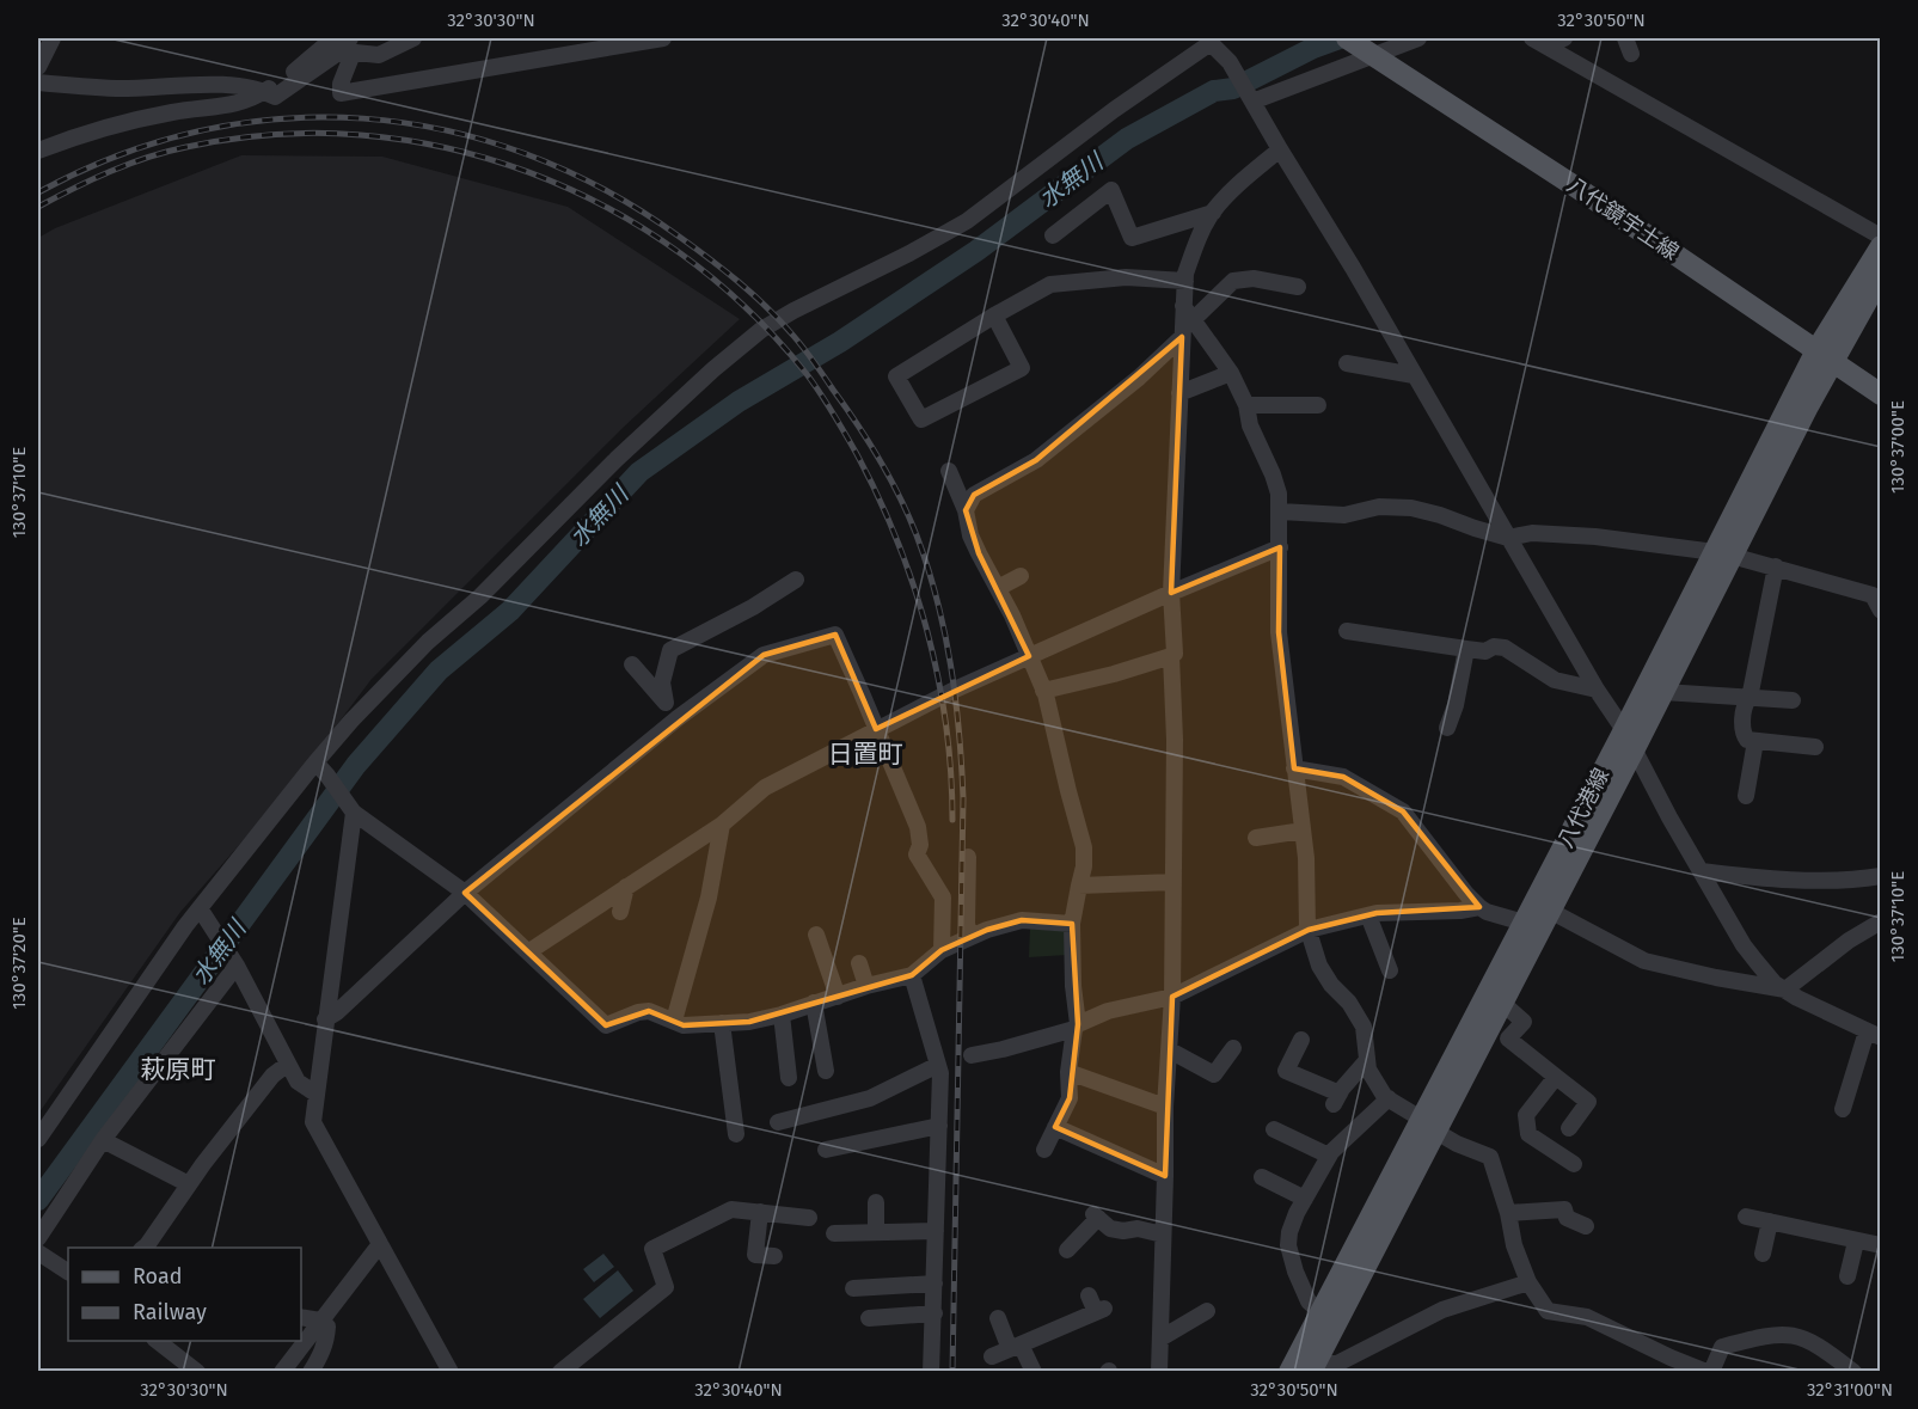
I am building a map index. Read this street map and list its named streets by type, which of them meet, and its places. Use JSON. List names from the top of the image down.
{
  "streets": {
    "main road": ["八代鏡宇土線", "八代港線"]
  },
  "crossings": [
    ["八代鏡宇土線", "八代港線"]
  ],
  "districts": ["日置町", "萩原町"],
  "water": ["水無川"],
  "legend": ["Road", "Railway"],
  "coordinates": [
    "32°30'30\"N",
    "32°30'40\"N",
    "32°30'50\"N",
    "130°37'00\"E",
    "130°37'10\"E",
    "130°37'20\"E",
    "32°31'00\"N"
  ]
}
